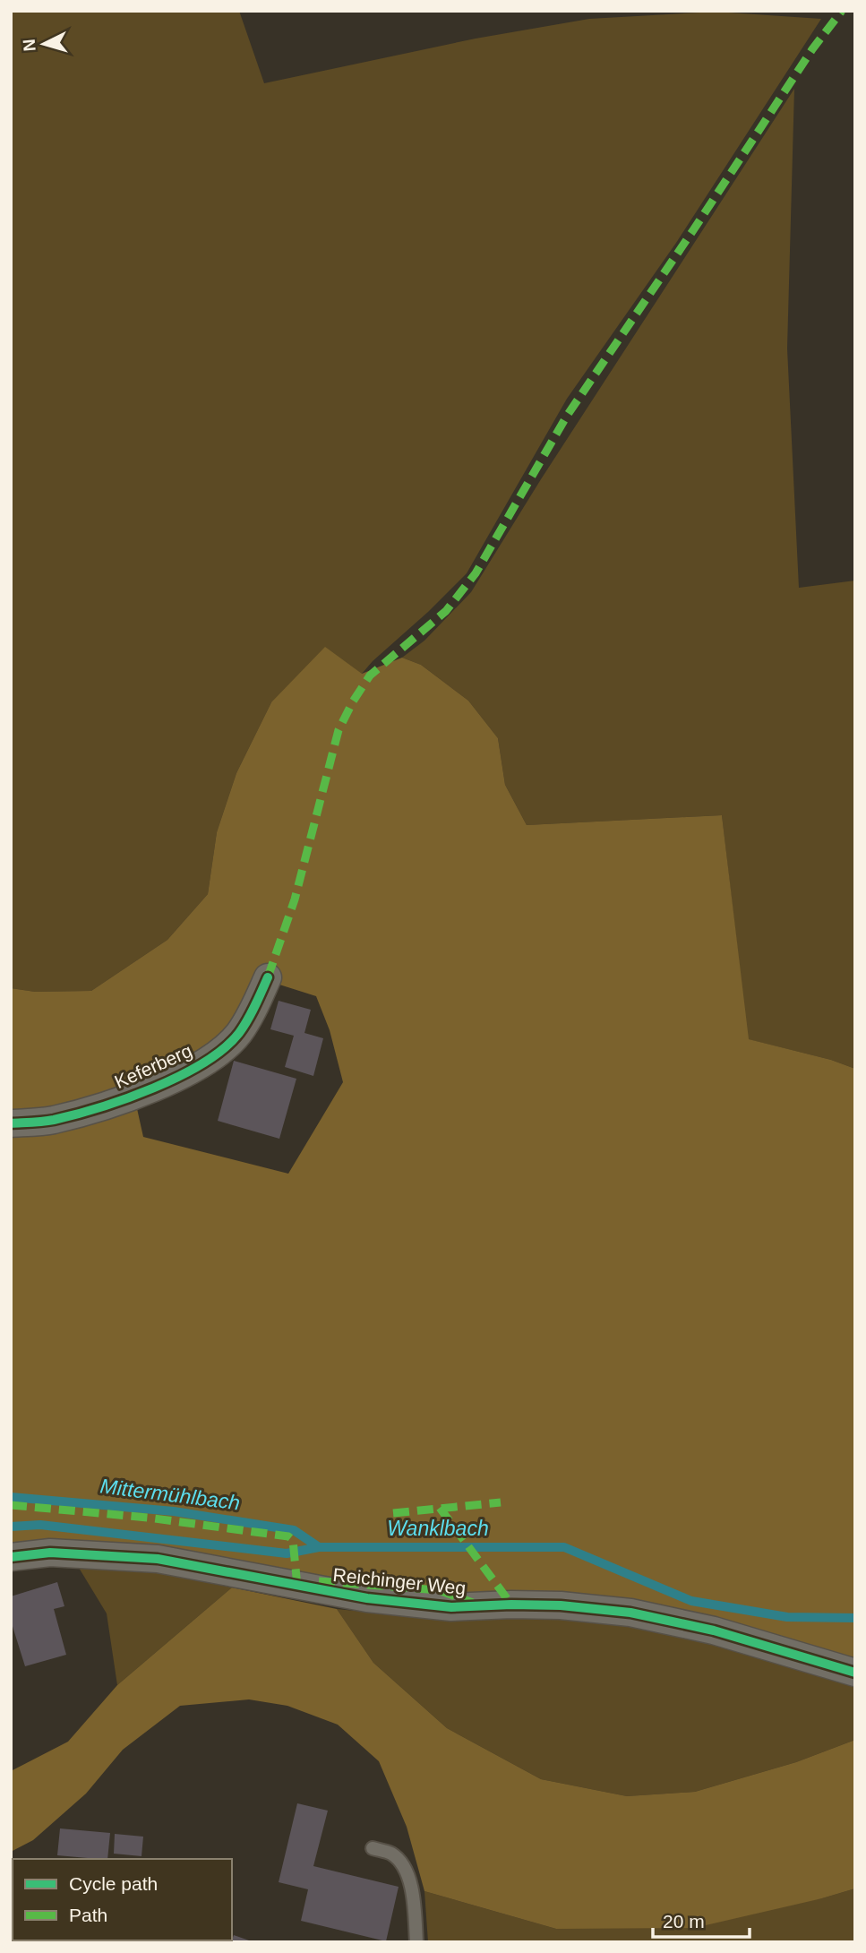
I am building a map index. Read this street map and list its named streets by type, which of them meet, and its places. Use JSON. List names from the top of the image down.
{
  "streets": {
    "street": ["Keferberg", "Reichinger Weg"]
  },
  "water": ["Mittermühlbach", "Wanklbach"],
  "legend": ["Cycle path", "Path"],
  "scale_bar": "20 m",
  "north": "left"
}
